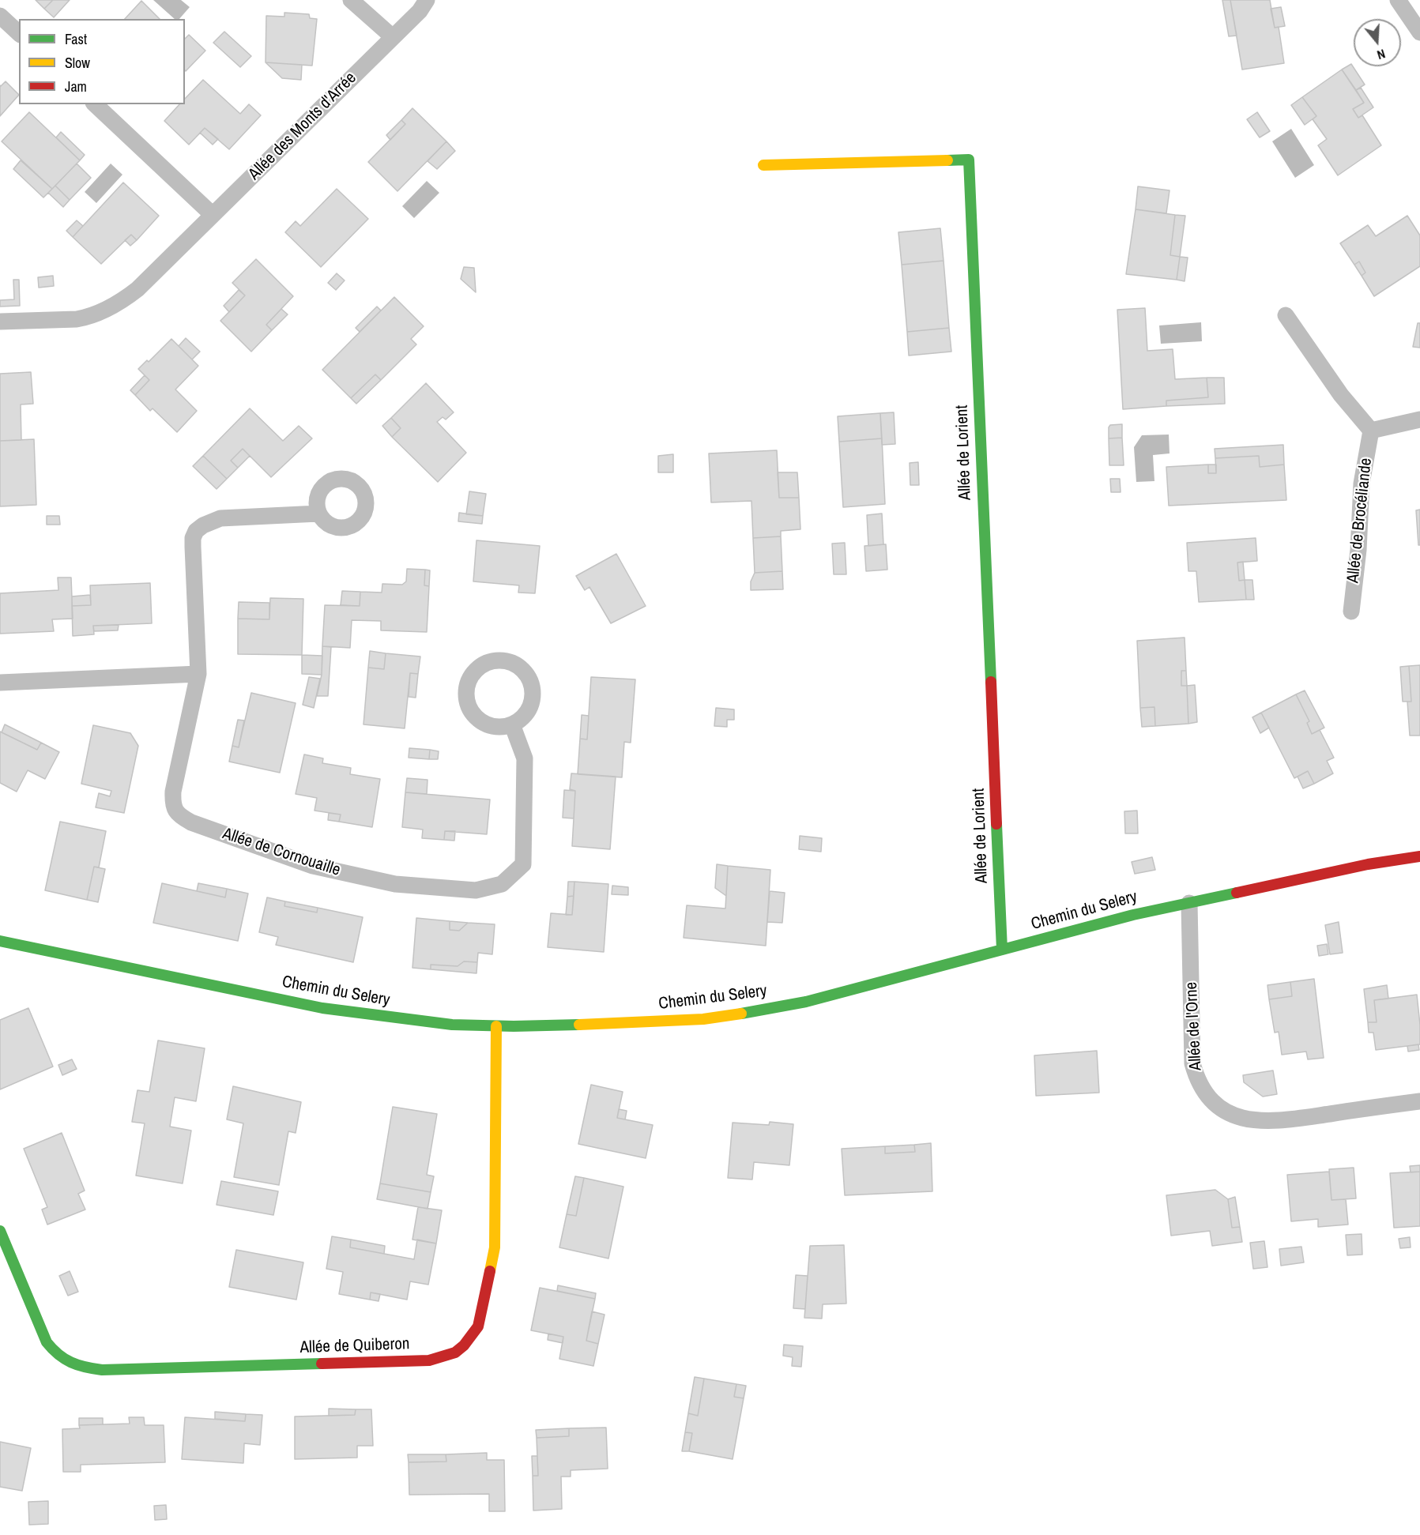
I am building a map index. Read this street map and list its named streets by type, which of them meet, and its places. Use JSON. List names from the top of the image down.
{
  "streets": {
    "street": ["Allée de Lorient", "Chemin du Selery", "Allée de Quiberon"],
    "lane": [
      "Allée des Monts d'Arrée",
      "Allée de Brocéliande",
      "Allée de Cornouaille",
      "Allée de l'Orne"
    ]
  },
  "crossings": [
    ["Allée de Lorient", "Chemin du Selery"],
    ["Chemin du Selery", "Allée de l'Orne"],
    ["Chemin du Selery", "Allée de Quiberon"]
  ],
  "legend": ["Fast", "Slow", "Jam"],
  "north": "bottom"
}
